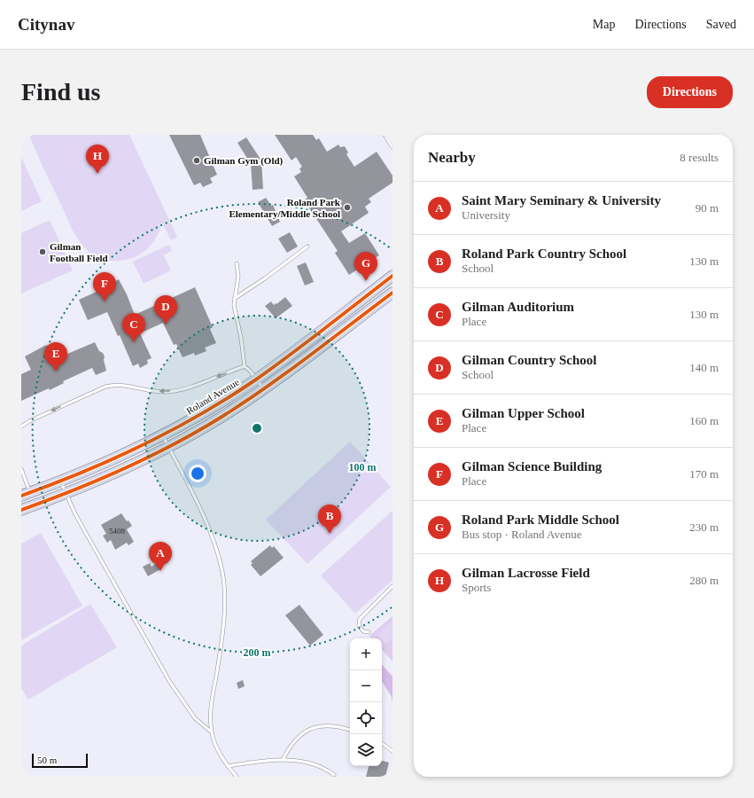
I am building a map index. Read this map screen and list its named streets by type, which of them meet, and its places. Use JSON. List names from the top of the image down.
{
  "streets": {
    "main road": ["Roland Avenue"]
  },
  "places": ["Gilman Gym (Old)", "Roland Park Elementary/Middle School", "Gilman Football Field"],
  "house_numbers": ["5408"],
  "scale_bar": "50 m",
  "page": {
    "header": "Citynav",
    "nav": ["Map", "Directions", "Saved"],
    "buttons": "Directions",
    "title": "Find us",
    "heading": ["Nearby", "8 results"],
    "pins": [
      "H",
      "G",
      "F",
      "D",
      "C",
      "E",
      "B",
      "A"
    ],
    "list": [
      {
        "mark": "A",
        "name": "Saint Mary Seminary & University",
        "note": "University",
        "value": "90 m"
      },
      {
        "mark": "B",
        "name": "Roland Park Country School",
        "note": "School",
        "value": "130 m"
      },
      {
        "mark": "C",
        "name": "Gilman Auditorium",
        "note": "Place",
        "value": "130 m"
      },
      {
        "mark": "D",
        "name": "Gilman Country School",
        "note": "School",
        "value": "140 m"
      },
      {
        "mark": "E",
        "name": "Gilman Upper School",
        "note": "Place",
        "value": "160 m"
      },
      {
        "mark": "F",
        "name": "Gilman Science Building",
        "note": "Place",
        "value": "170 m"
      },
      {
        "mark": "G",
        "name": "Roland Park Middle School",
        "note": "Bus stop · Roland Avenue",
        "value": "230 m"
      },
      {
        "mark": "H",
        "name": "Gilman Lacrosse Field",
        "note": "Sports",
        "value": "280 m"
      }
    ],
    "map_buttons": ["+", "−"],
    "scale": "50 m"
  },
  "rings": ["100 m", "200 m"]
}
